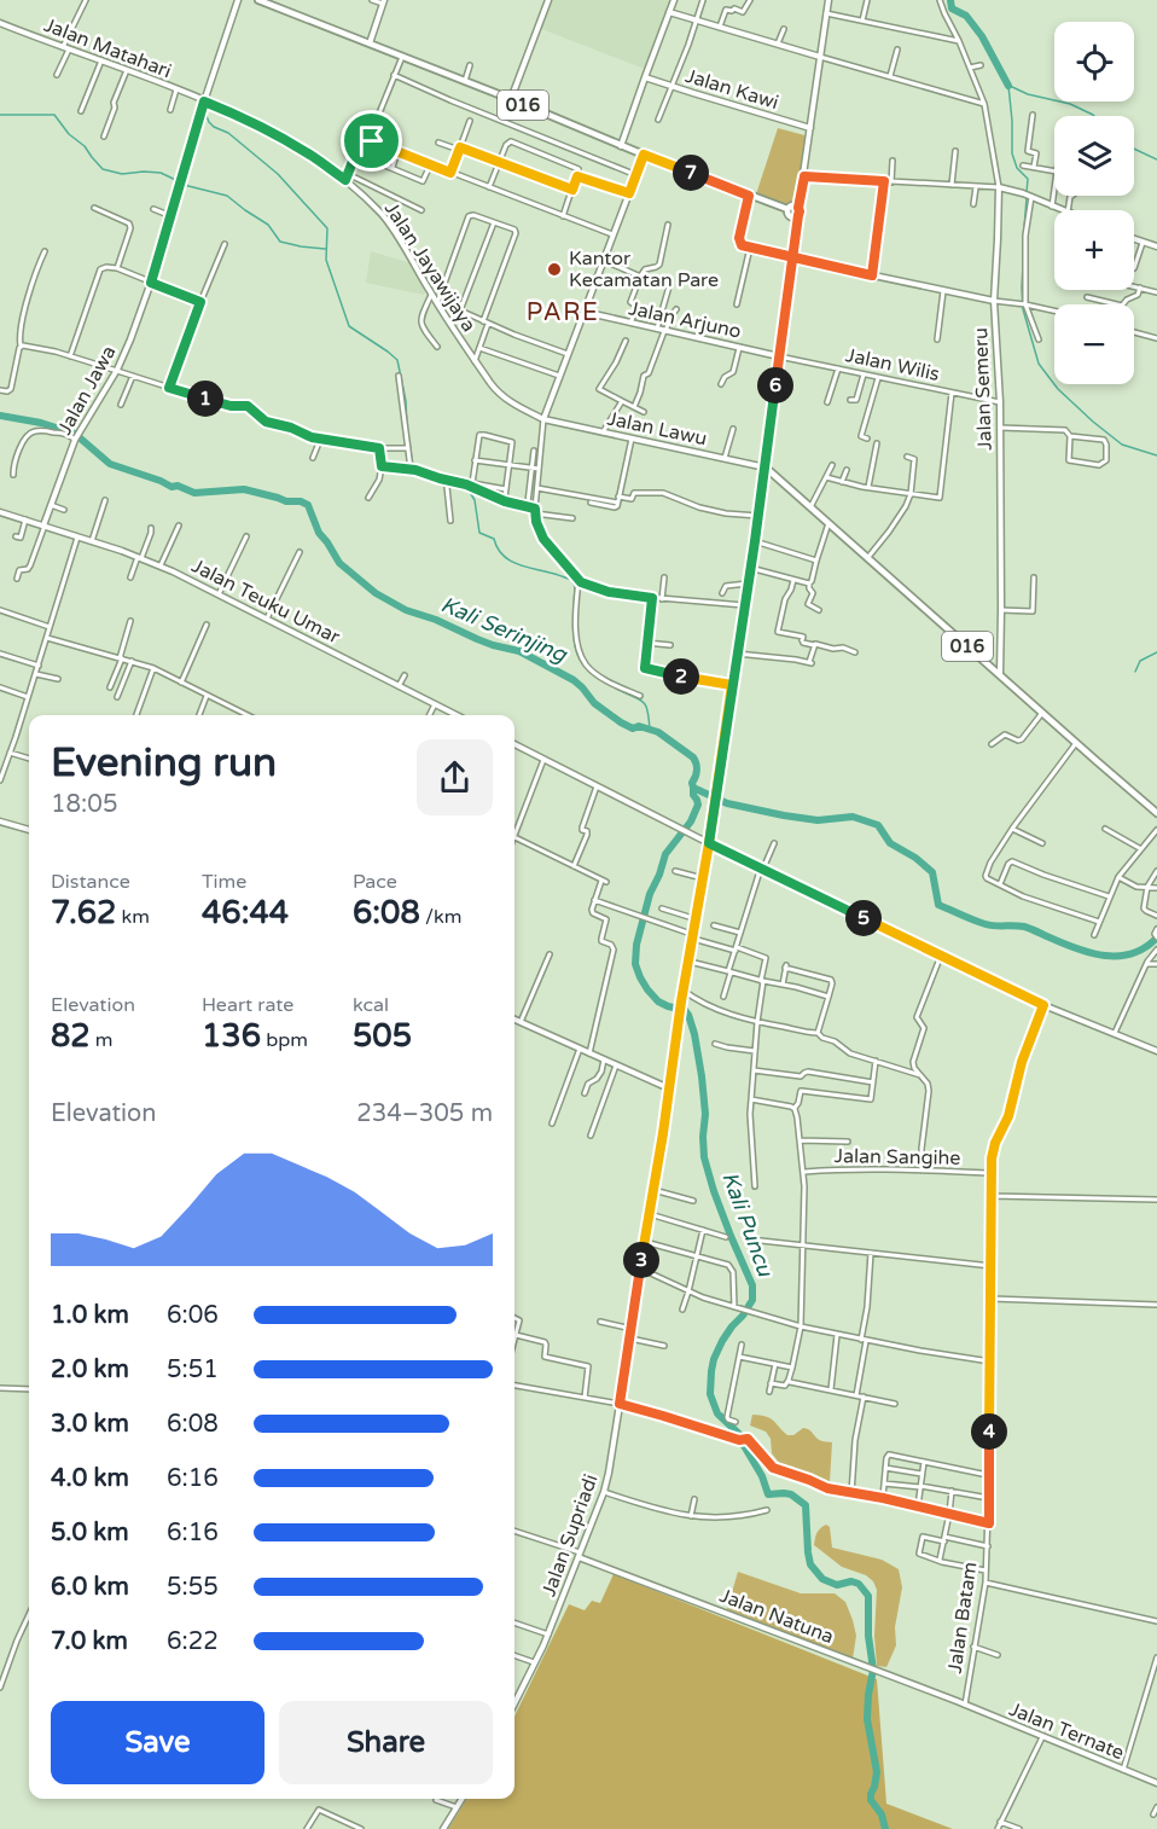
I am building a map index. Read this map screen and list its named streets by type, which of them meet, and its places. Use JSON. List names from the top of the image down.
{
  "streets": {
    "main road": ["016"],
    "street": [
      "Jalan Matahari",
      "Jalan Kawi",
      "Jalan Jayawijaya",
      "Jalan Arjuno",
      "Jalan Wilis",
      "Jalan Semeru",
      "Jalan Jawa",
      "Jalan Lawu",
      "Jalan Teuku Umar",
      "Jalan Sangihe",
      "Jalan Supriadi",
      "Jalan Natuna",
      "Jalan Batam",
      "Jalan Ternate"
    ]
  },
  "crossings": [
    ["Jalan Matahari", "Jalan Jayawijaya"],
    ["Jalan Matahari", "Jalan Jawa"],
    ["016", "Jalan Arjuno"],
    ["016", "Jalan Wilis"],
    ["016", "Jalan Semeru"],
    ["016", "Jalan Lawu"],
    ["016", "Jalan Supriadi"],
    ["Jalan Jayawijaya", "Jalan Jawa"],
    ["Jalan Jayawijaya", "Jalan Lawu"],
    ["Jalan Arjuno", "Jalan Wilis"],
    ["Jalan Wilis", "Jalan Semeru"],
    ["Jalan Jawa", "Jalan Teuku Umar"],
    ["Jalan Lawu", "Jalan Supriadi"],
    ["Jalan Sangihe", "Jalan Batam"],
    ["Jalan Supriadi", "Jalan Natuna"],
    ["Jalan Natuna", "Jalan Batam"],
    ["Jalan Natuna", "Jalan Ternate"],
    ["Jalan Batam", "Jalan Ternate"]
  ],
  "districts": ["PARE"],
  "water": ["Kali Serinjing", "Kali Puncu"],
  "places": ["Kantor Kecamatan Pare"],
  "page": {
    "map_buttons": ["+", "−"],
    "pins": [
      "7",
      "6",
      "1",
      "2",
      "5",
      "3",
      "4"
    ],
    "heading": ["Evening run", "18:05"],
    "stats": [
      ["Distance", "7.62 km"],
      ["Time", "46:44"],
      ["Pace", "6:08 /km"],
      ["Elevation", "82 m"],
      ["Heart rate", "136 bpm"],
      ["kcal", "505"]
    ],
    "chart": ["Elevation", "234–305 m"],
    "list": [
      {
        "name": "1.0 km",
        "note": "6:06"
      },
      {
        "name": "2.0 km",
        "note": "5:51"
      },
      {
        "name": "3.0 km",
        "note": "6:08"
      },
      {
        "name": "4.0 km",
        "note": "6:16"
      },
      {
        "name": "5.0 km",
        "note": "6:16"
      },
      {
        "name": "6.0 km",
        "note": "5:55"
      },
      {
        "name": "7.0 km",
        "note": "6:22"
      }
    ],
    "buttons": ["Save", "Share"]
  }
}
